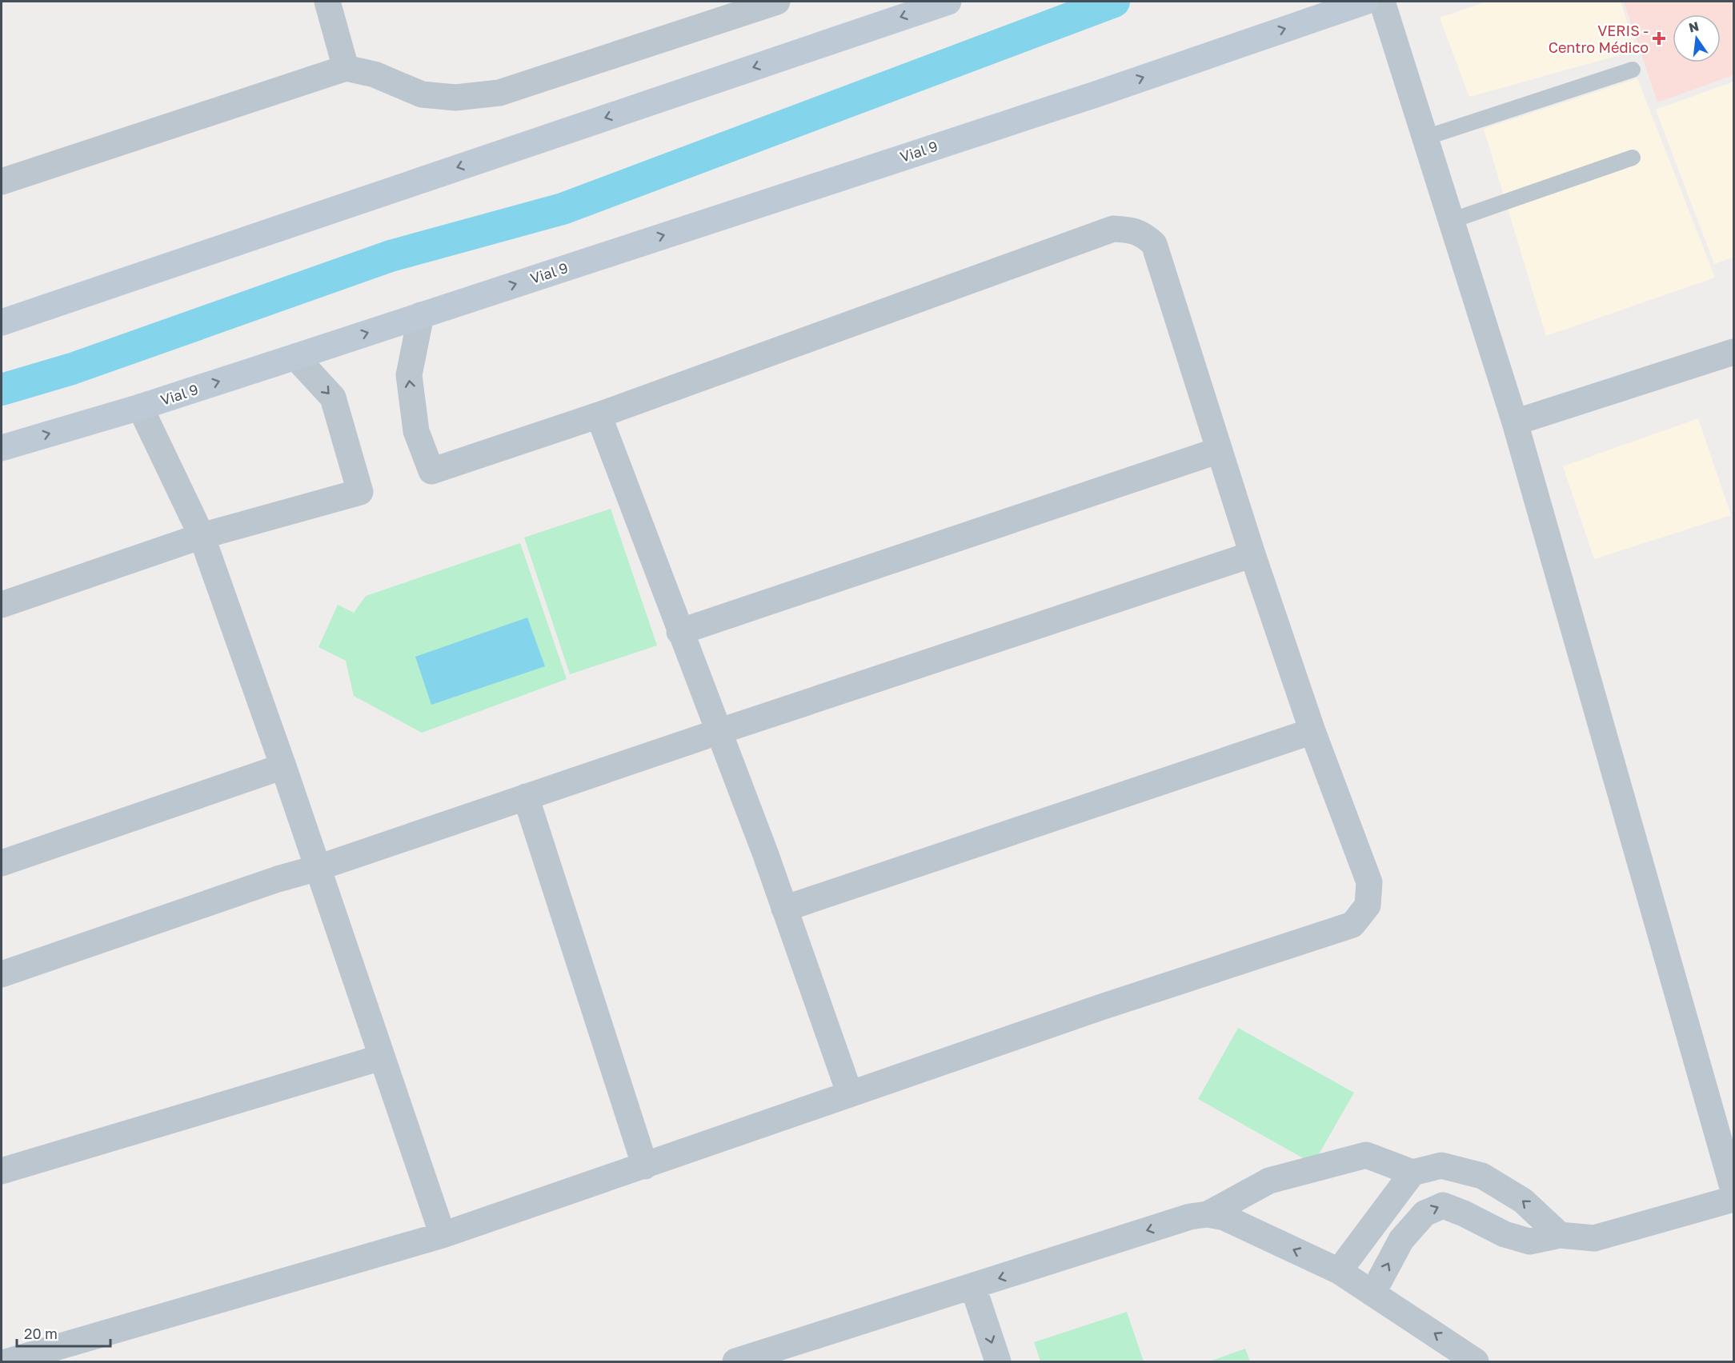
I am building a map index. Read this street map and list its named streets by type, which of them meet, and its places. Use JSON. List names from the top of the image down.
{
  "streets": {
    "street": ["Vial 9"]
  },
  "places": {
    "health": ["VERIS - Centro Médico"]
  },
  "scale_bar": "20 m",
  "north": "top"
}
